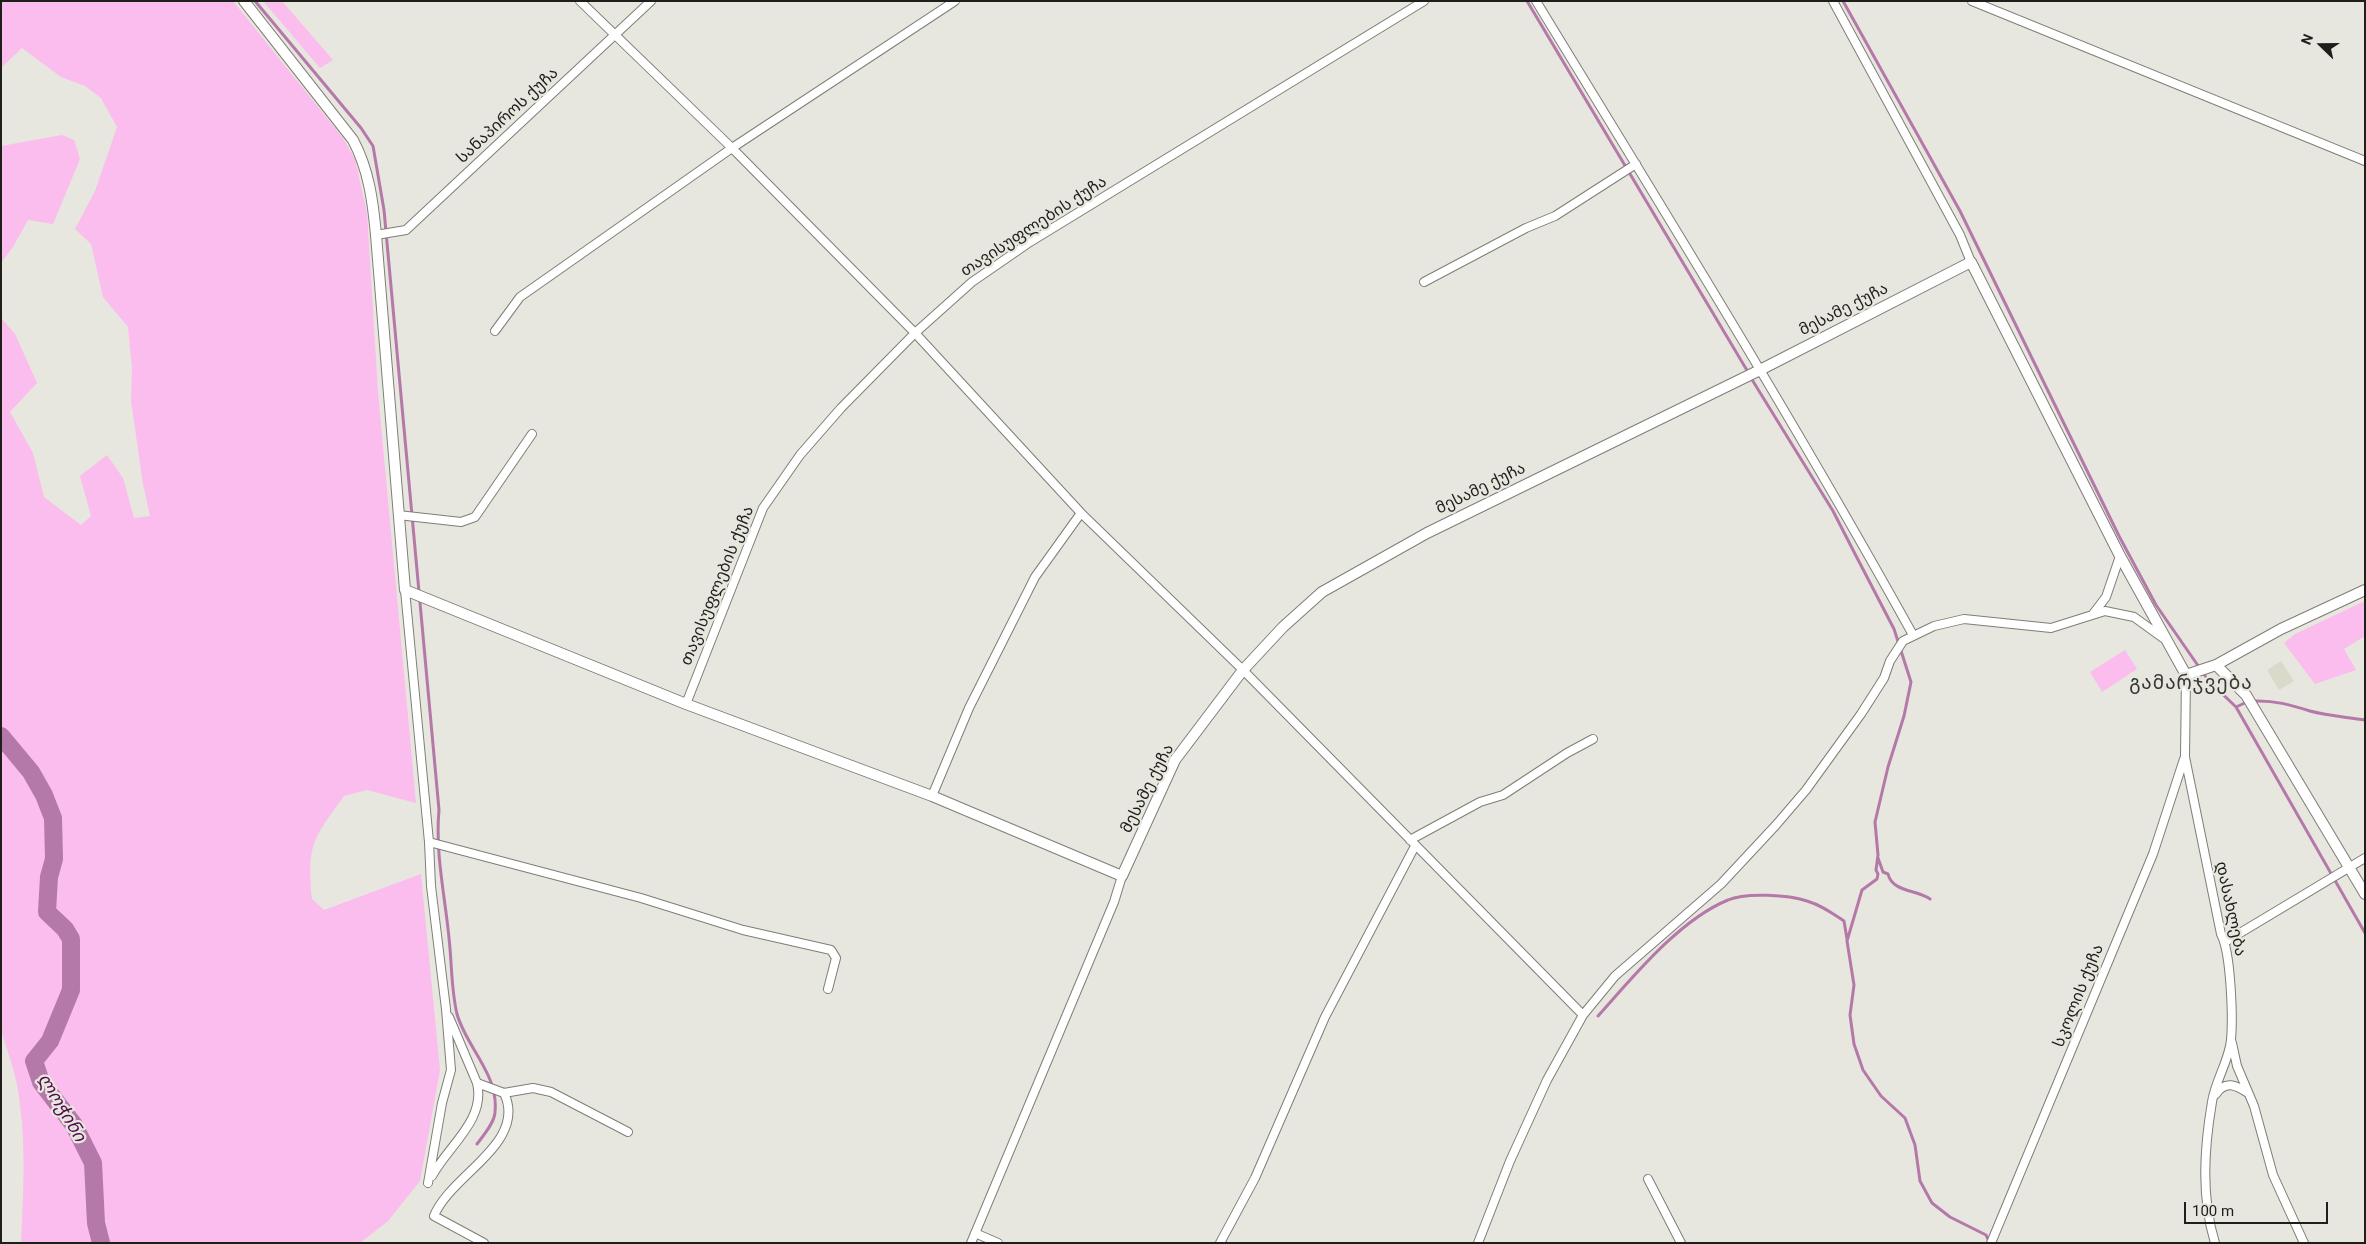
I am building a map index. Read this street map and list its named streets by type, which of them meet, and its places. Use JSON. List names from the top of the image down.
{
  "streets": {
    "street": [
      "სანაპიროს ქუჩა",
      "თავისუფლების ქუჩა",
      "მესამე ქუჩა",
      "დასახლება",
      "სკოლის ქუჩა"
    ]
  },
  "crossings": [
    ["დასახლება", "სკოლის ქუჩა"]
  ],
  "districts": ["გამარჯვება"],
  "water": ["ლოჭინი"],
  "scale_bar": "100 m",
  "north": "left"
}
